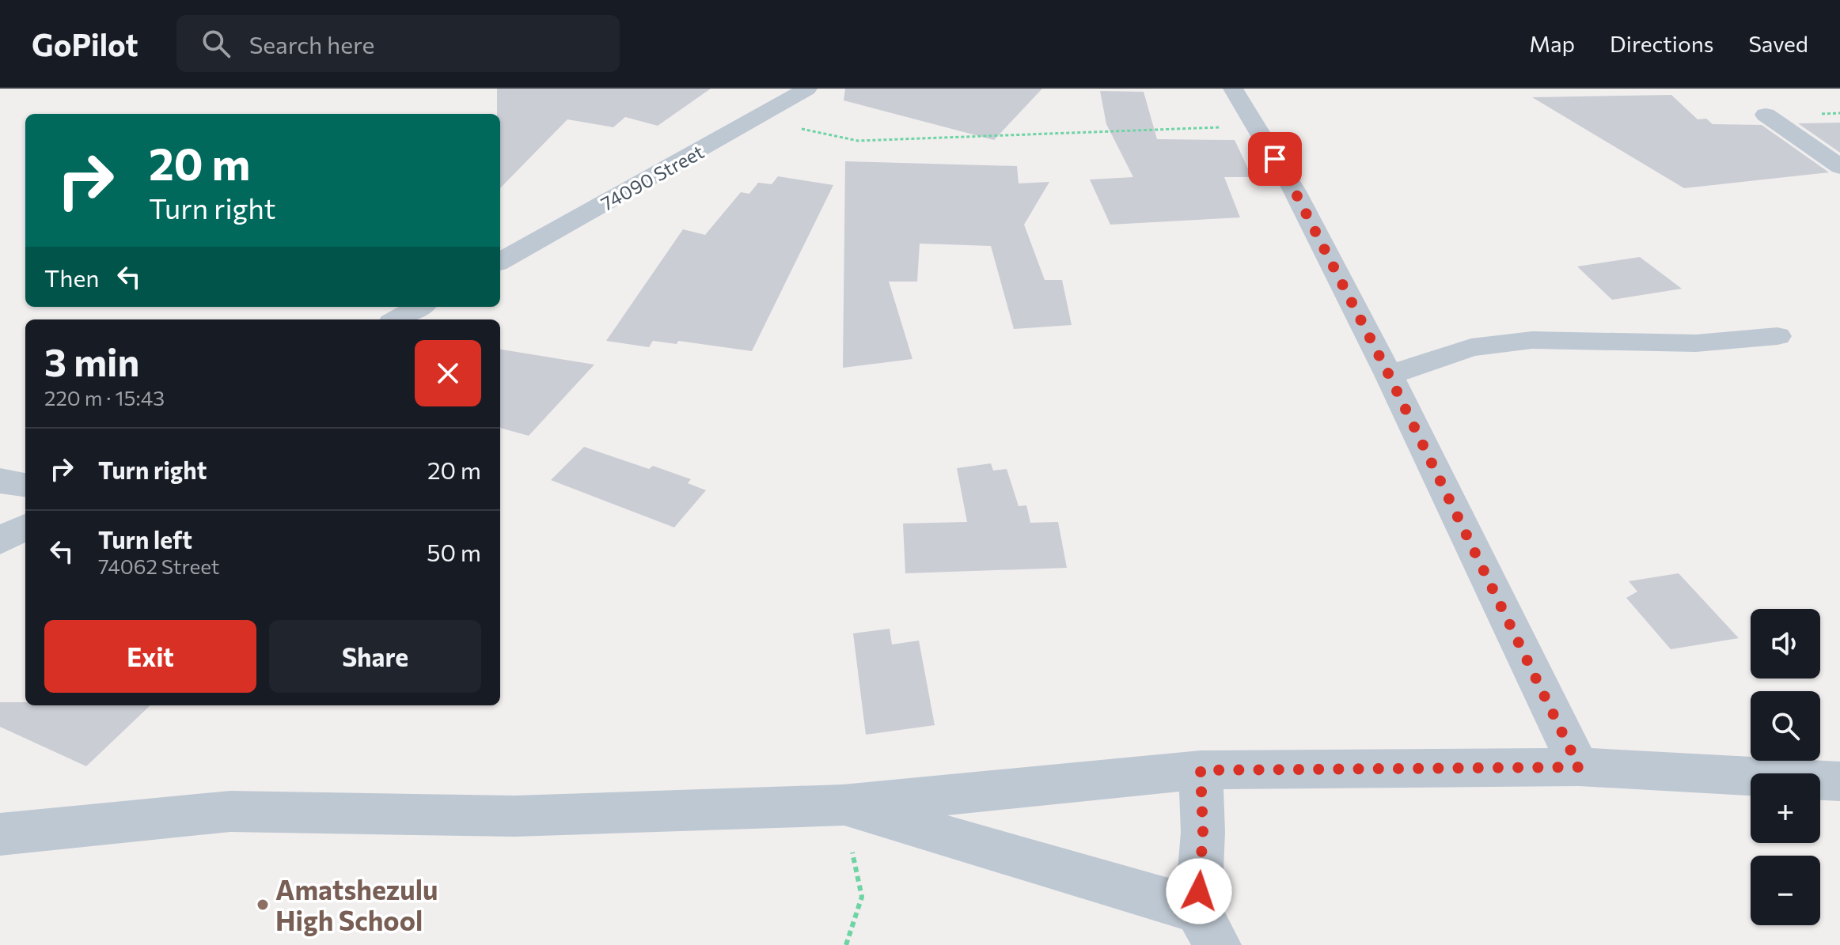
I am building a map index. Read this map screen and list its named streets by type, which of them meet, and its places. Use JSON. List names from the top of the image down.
{
  "streets": {
    "street": ["74090 Street"]
  },
  "places": ["Amatshezulu High School"],
  "page": {
    "header": "GoPilot",
    "search": "Search here",
    "nav": ["Map", "Directions", "Saved"],
    "turn": ["20 m", "Turn right"],
    "then": "Then",
    "heading": ["3 min", "220 m · 15:43"],
    "list": [
      {
        "name": "Turn right",
        "value": "20 m"
      },
      {
        "name": "Turn left",
        "note": "74062 Street",
        "value": "50 m"
      }
    ],
    "buttons": ["Exit", "Share"],
    "map_buttons": ["+", "−"]
  }
}
